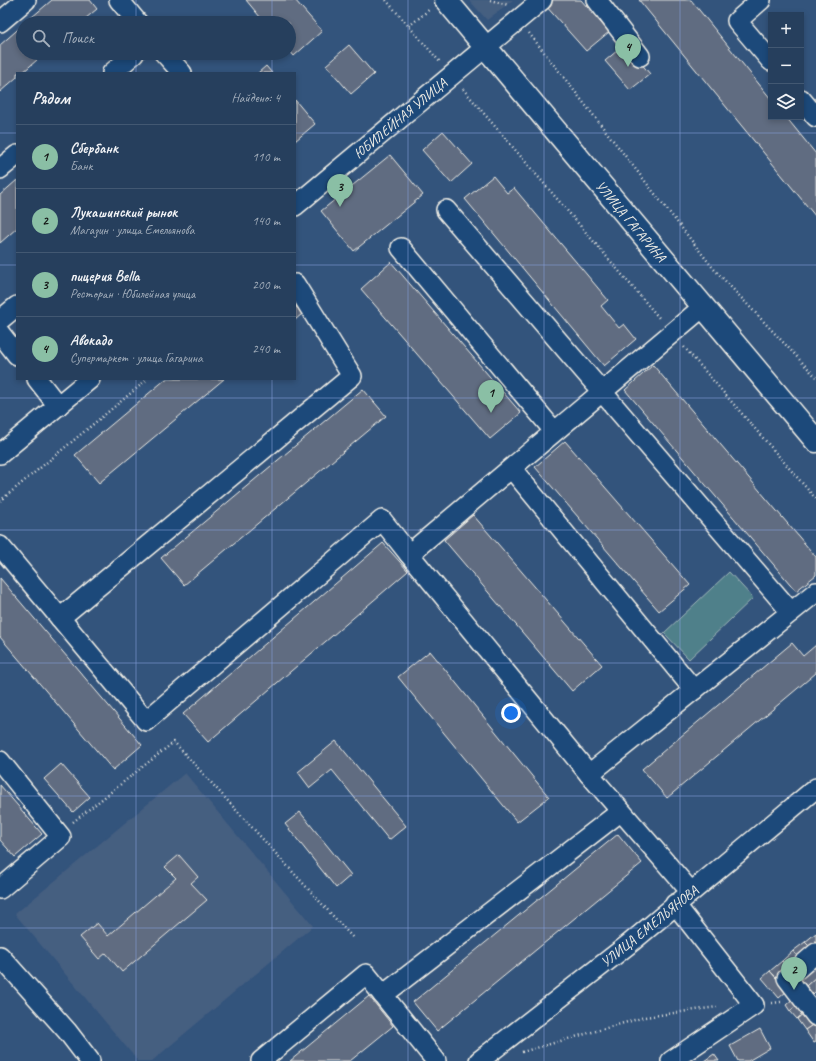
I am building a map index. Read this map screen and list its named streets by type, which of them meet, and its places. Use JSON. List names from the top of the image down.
{
  "streets": {
    "main road": ["УЛИЦА ГАГАРИНА"],
    "street": ["ЮБИЛЕЙНАЯ УЛИЦА", "УЛИЦА ЕМЕЛЬЯНОВА"]
  },
  "crossings": [
    ["ЮБИЛЕЙНАЯ УЛИЦА", "УЛИЦА ГАГАРИНА"]
  ],
  "page": {
    "map_buttons": ["+", "−"],
    "search": "Поиск",
    "pins": [
      "4",
      "3",
      "1",
      "2"
    ],
    "heading": ["Рядом", "Найдено: 4"],
    "list": [
      {
        "mark": "1",
        "name": "Сбербанк",
        "note": "Банк",
        "value": "110 m"
      },
      {
        "mark": "2",
        "name": "Лукашинский рынок",
        "note": "Магазин · улица Емельянова",
        "value": "140 m"
      },
      {
        "mark": "3",
        "name": "пицерия Bella",
        "note": "Ресторан · Юбилейная улица",
        "value": "200 m"
      },
      {
        "mark": "4",
        "name": "Авокадо",
        "note": "Супермаркет · улица Гагарина",
        "value": "240 m"
      }
    ]
  }
}
